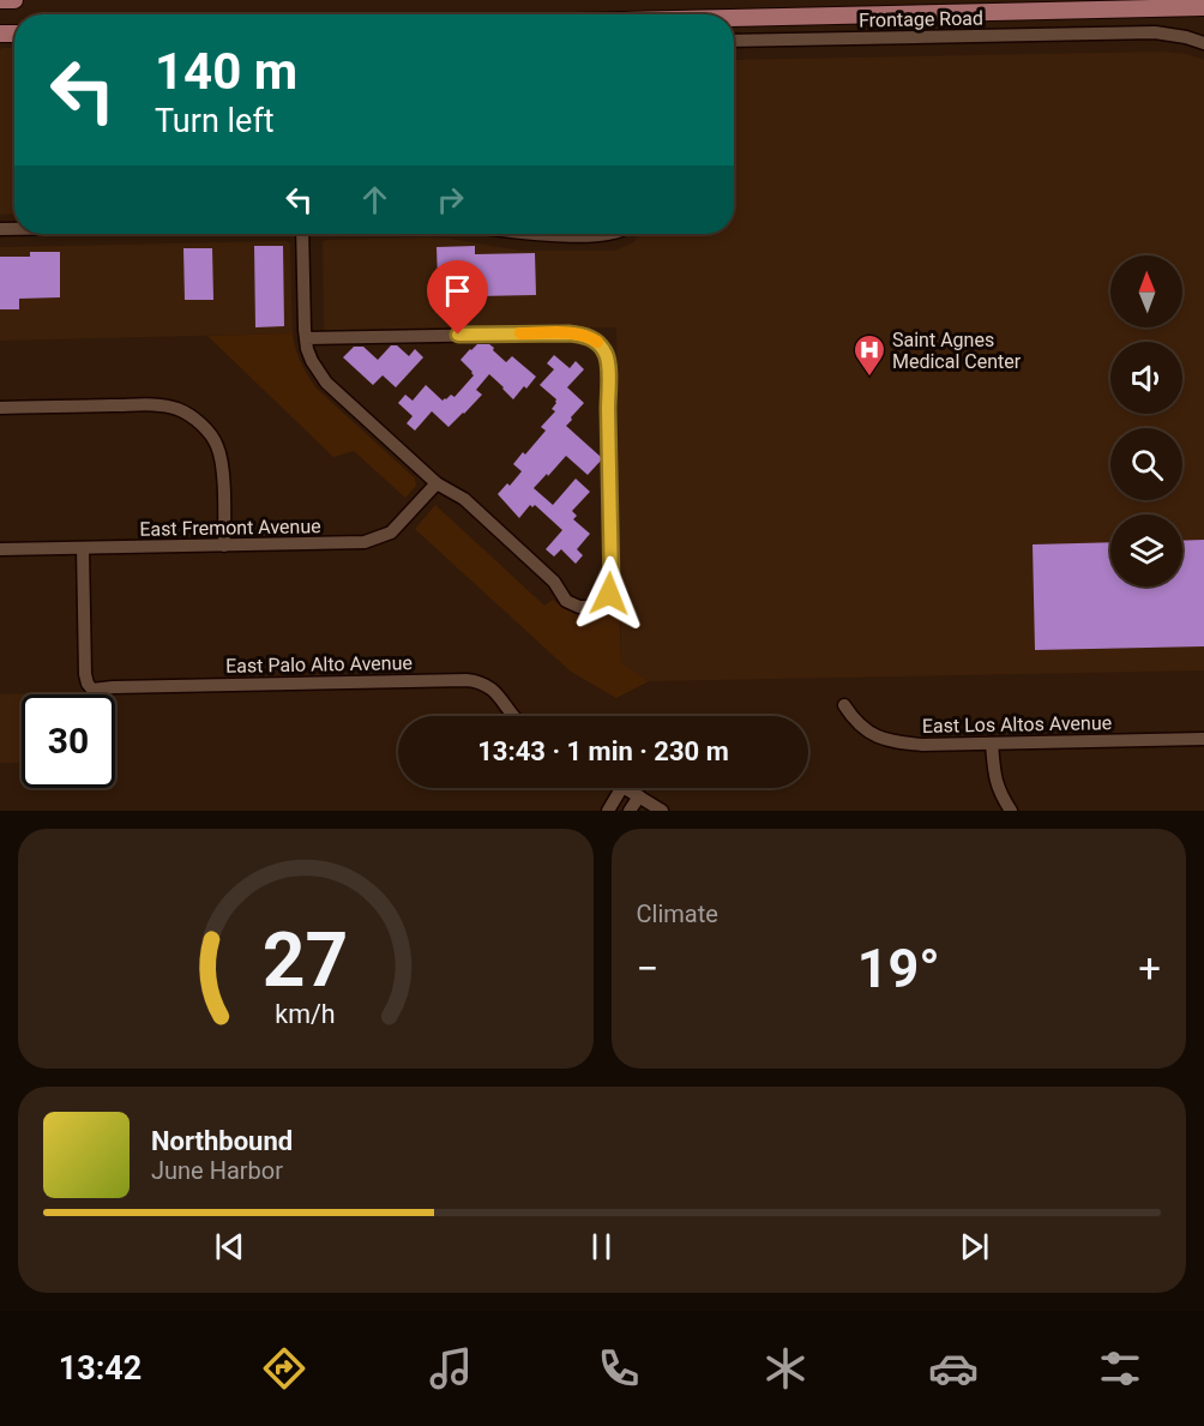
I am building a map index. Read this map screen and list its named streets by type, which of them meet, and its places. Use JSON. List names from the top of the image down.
{
  "streets": {
    "street": [
      "Frontage Road",
      "East Fremont Avenue",
      "East Palo Alto Avenue",
      "East Los Altos Avenue"
    ]
  },
  "crossings": [
    ["East Fremont Avenue", "East Palo Alto Avenue"]
  ],
  "places": {
    "hospital": ["Saint Agnes Medical Center"]
  },
  "north": "top",
  "page": {
    "turn": ["140 m", "Turn left"],
    "limit": "30",
    "trip": "13:43 · 1 min · 230 m",
    "tile": "Climate",
    "heat": ["−", "19°", "+"],
    "song": ["Northbound", "June Harbor"],
    "tabs": "13:42",
    "gauge": ["27", "km/h"]
  }
}
